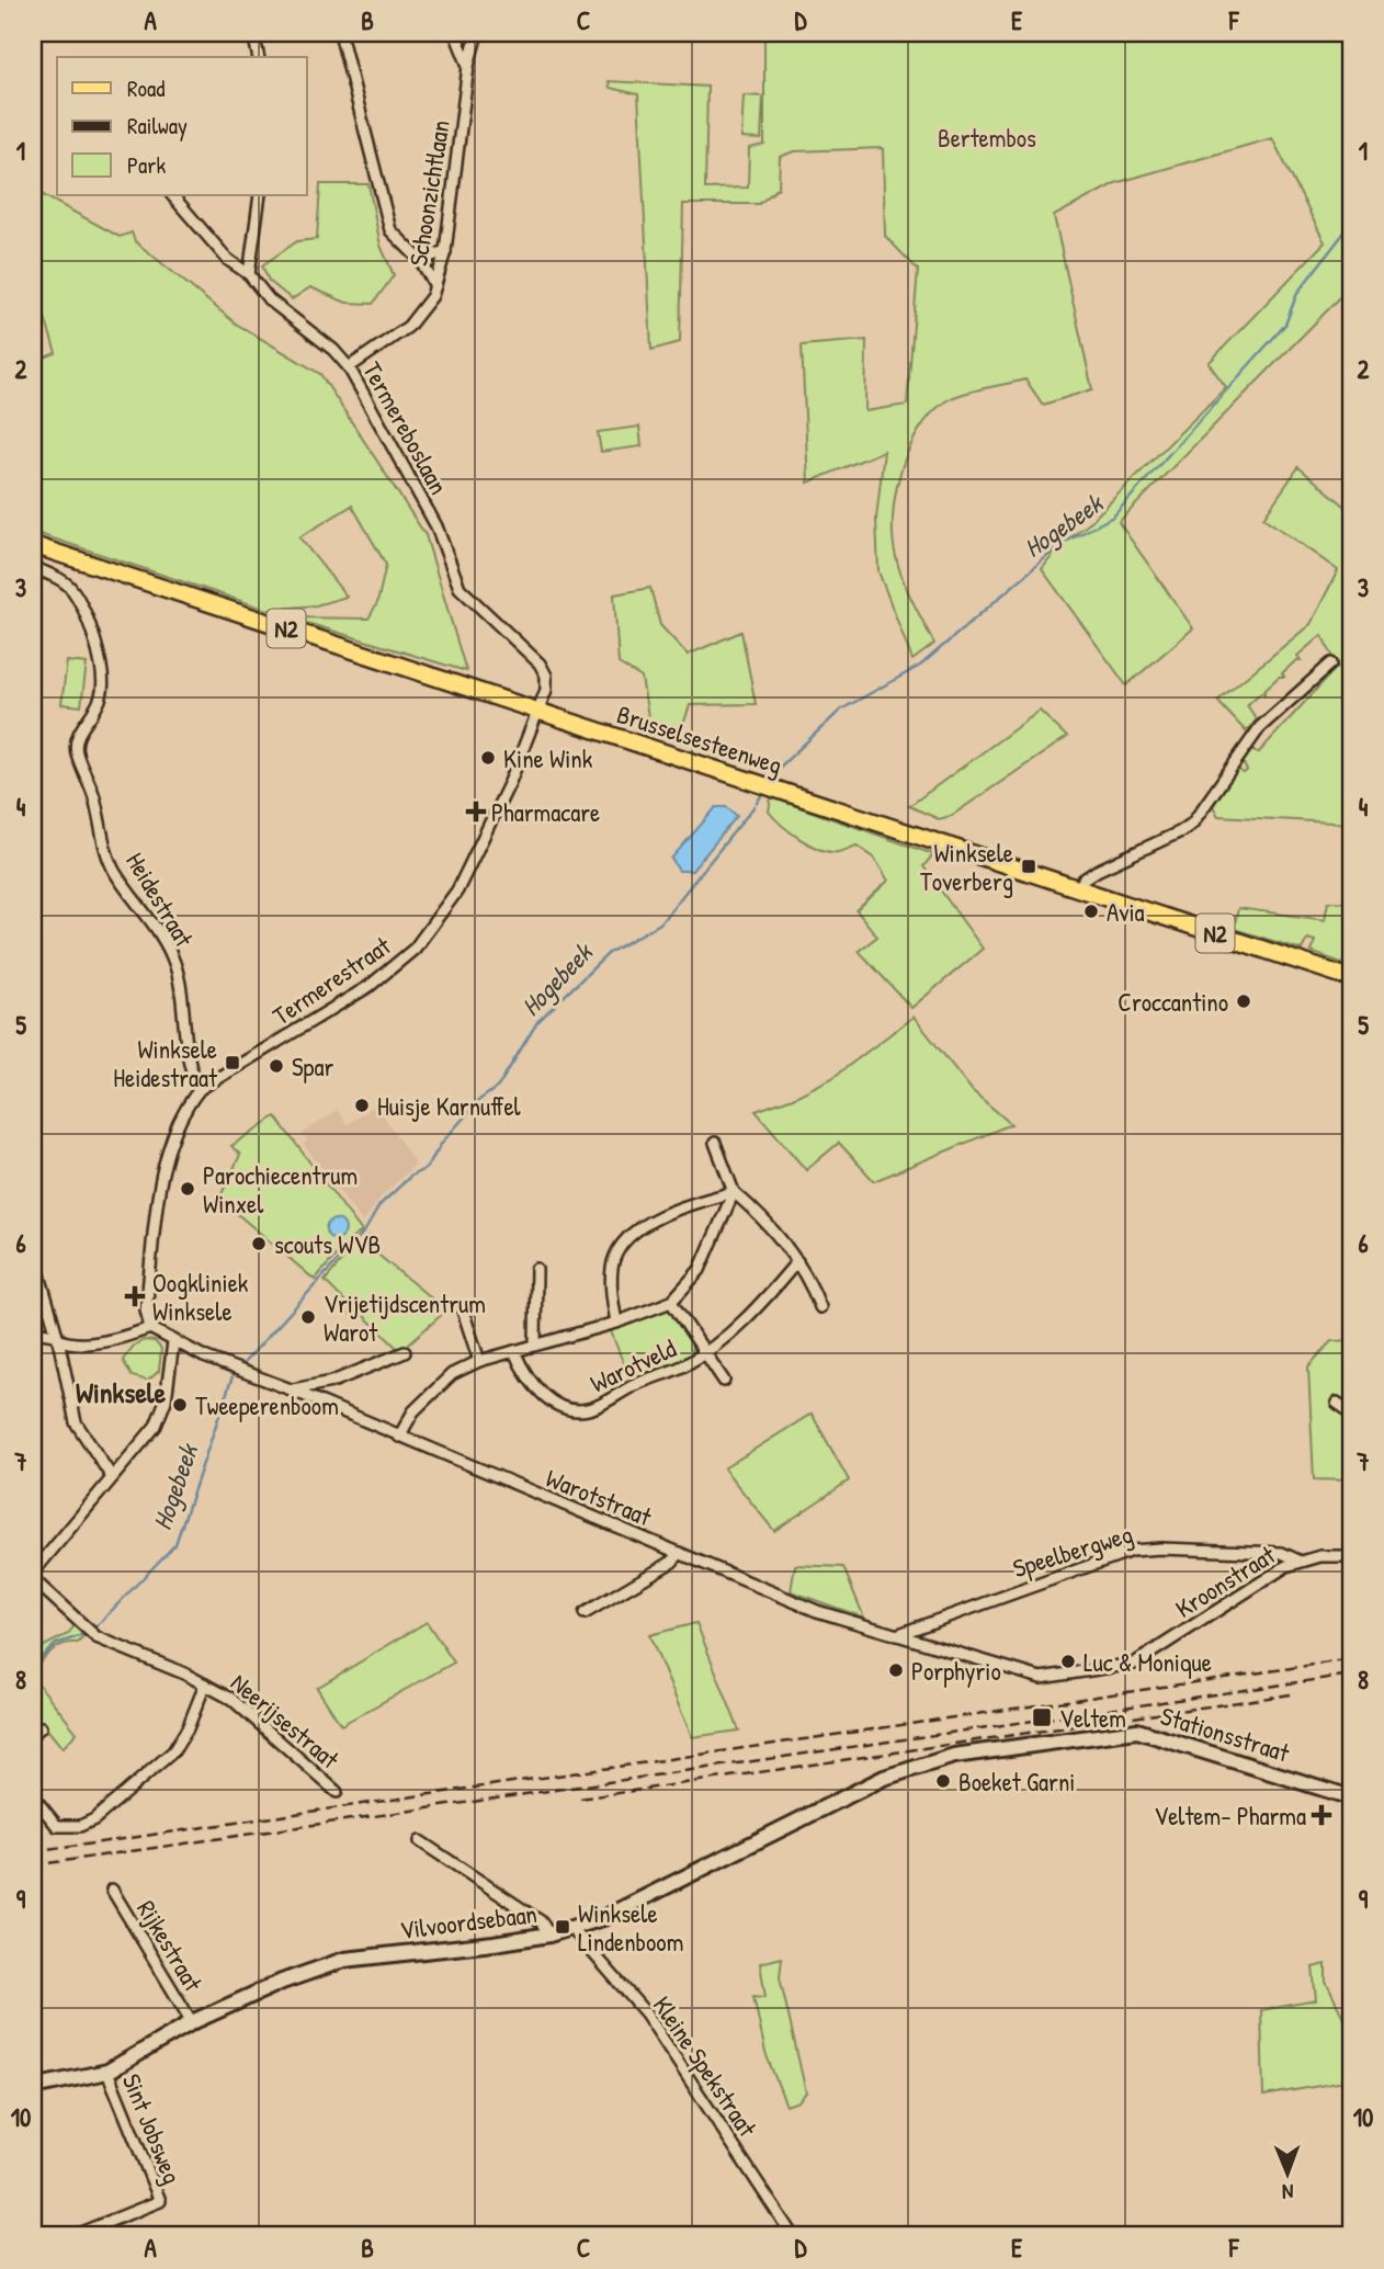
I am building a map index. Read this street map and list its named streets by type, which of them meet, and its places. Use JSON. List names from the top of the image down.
{
  "streets": {
    "main road": ["N2", "Brusselsesteenweg"],
    "street": [
      "Schoonzichtlaan",
      "Termereboslaan",
      "Heidestraat",
      "Termerestraat",
      "Warotveld",
      "Warotstraat",
      "Speelbergweg",
      "Kroonstraat",
      "Neerijsestraat",
      "Stationsstraat",
      "Vilvoordsebaan",
      "Rijkestraat",
      "Kleine Spekstraat",
      "Sint Jobsweg"
    ]
  },
  "crossings": [
    ["Schoonzichtlaan", "Termereboslaan"],
    ["Termereboslaan", "Brusselsesteenweg"],
    ["Termereboslaan", "Termerestraat"],
    ["Brusselsesteenweg", "Termerestraat"],
    ["Heidestraat", "Termerestraat"],
    ["Warotveld", "Warotstraat"],
    ["Warotstraat", "Speelbergweg"],
    ["Warotstraat", "Kroonstraat"],
    ["Speelbergweg", "Kroonstraat"],
    ["Stationsstraat", "Vilvoordsebaan"],
    ["Vilvoordsebaan", "Rijkestraat"],
    ["Vilvoordsebaan", "Kleine Spekstraat"],
    ["Vilvoordsebaan", "Sint Jobsweg"]
  ],
  "districts": ["Winksele"],
  "water": ["Hogebeek"],
  "parks": ["Bertembos"],
  "places": {
    "other": [
      "Kine Wink",
      "Avia",
      "Croccantino",
      "Spar",
      "Huisje Karnuffel",
      "Parochiecentrum Winxel",
      "scouts WVB",
      "Vrijetijdscentrum Warot",
      "Tweeperenboom",
      "Luc & Monique",
      "Porphyrio",
      "Boeket Garni"
    ],
    "health": ["Pharmacare", "Oogkliniek Winksele", "Veltem- Pharma"],
    "transit": [
      "Winksele Toverberg",
      "Winksele Heidestraat",
      "Veltem",
      "Winksele Lindenboom"
    ]
  },
  "legend": ["Road", "Railway", "Park"],
  "north": "bottom",
  "grid": {
    "columns": [
      "A",
      "B",
      "C",
      "D",
      "E",
      "F"
    ],
    "rows": [
      "1",
      "2",
      "3",
      "4",
      "5",
      "6",
      "7",
      "8",
      "9",
      "10"
    ]
  }
}
